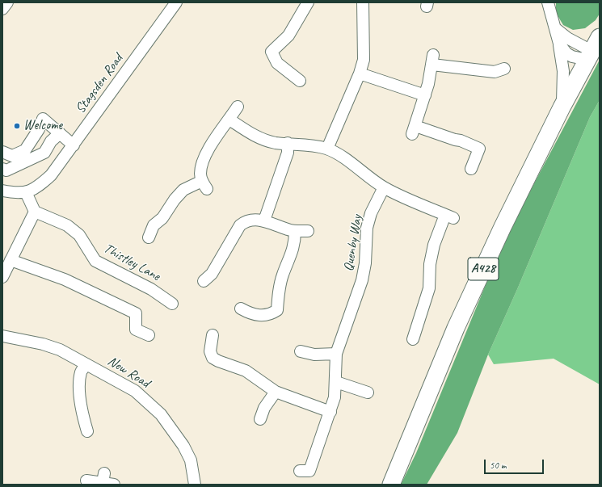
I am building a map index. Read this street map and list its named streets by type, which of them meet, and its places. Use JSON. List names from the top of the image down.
{
  "streets": {
    "highway": ["A428"],
    "street": [
      "Stagsden Road",
      "Quenby Way",
      "Thistley Lane",
      "New Road"
    ]
  },
  "places": ["Welcome"],
  "scale_bar": "50 m"
}
